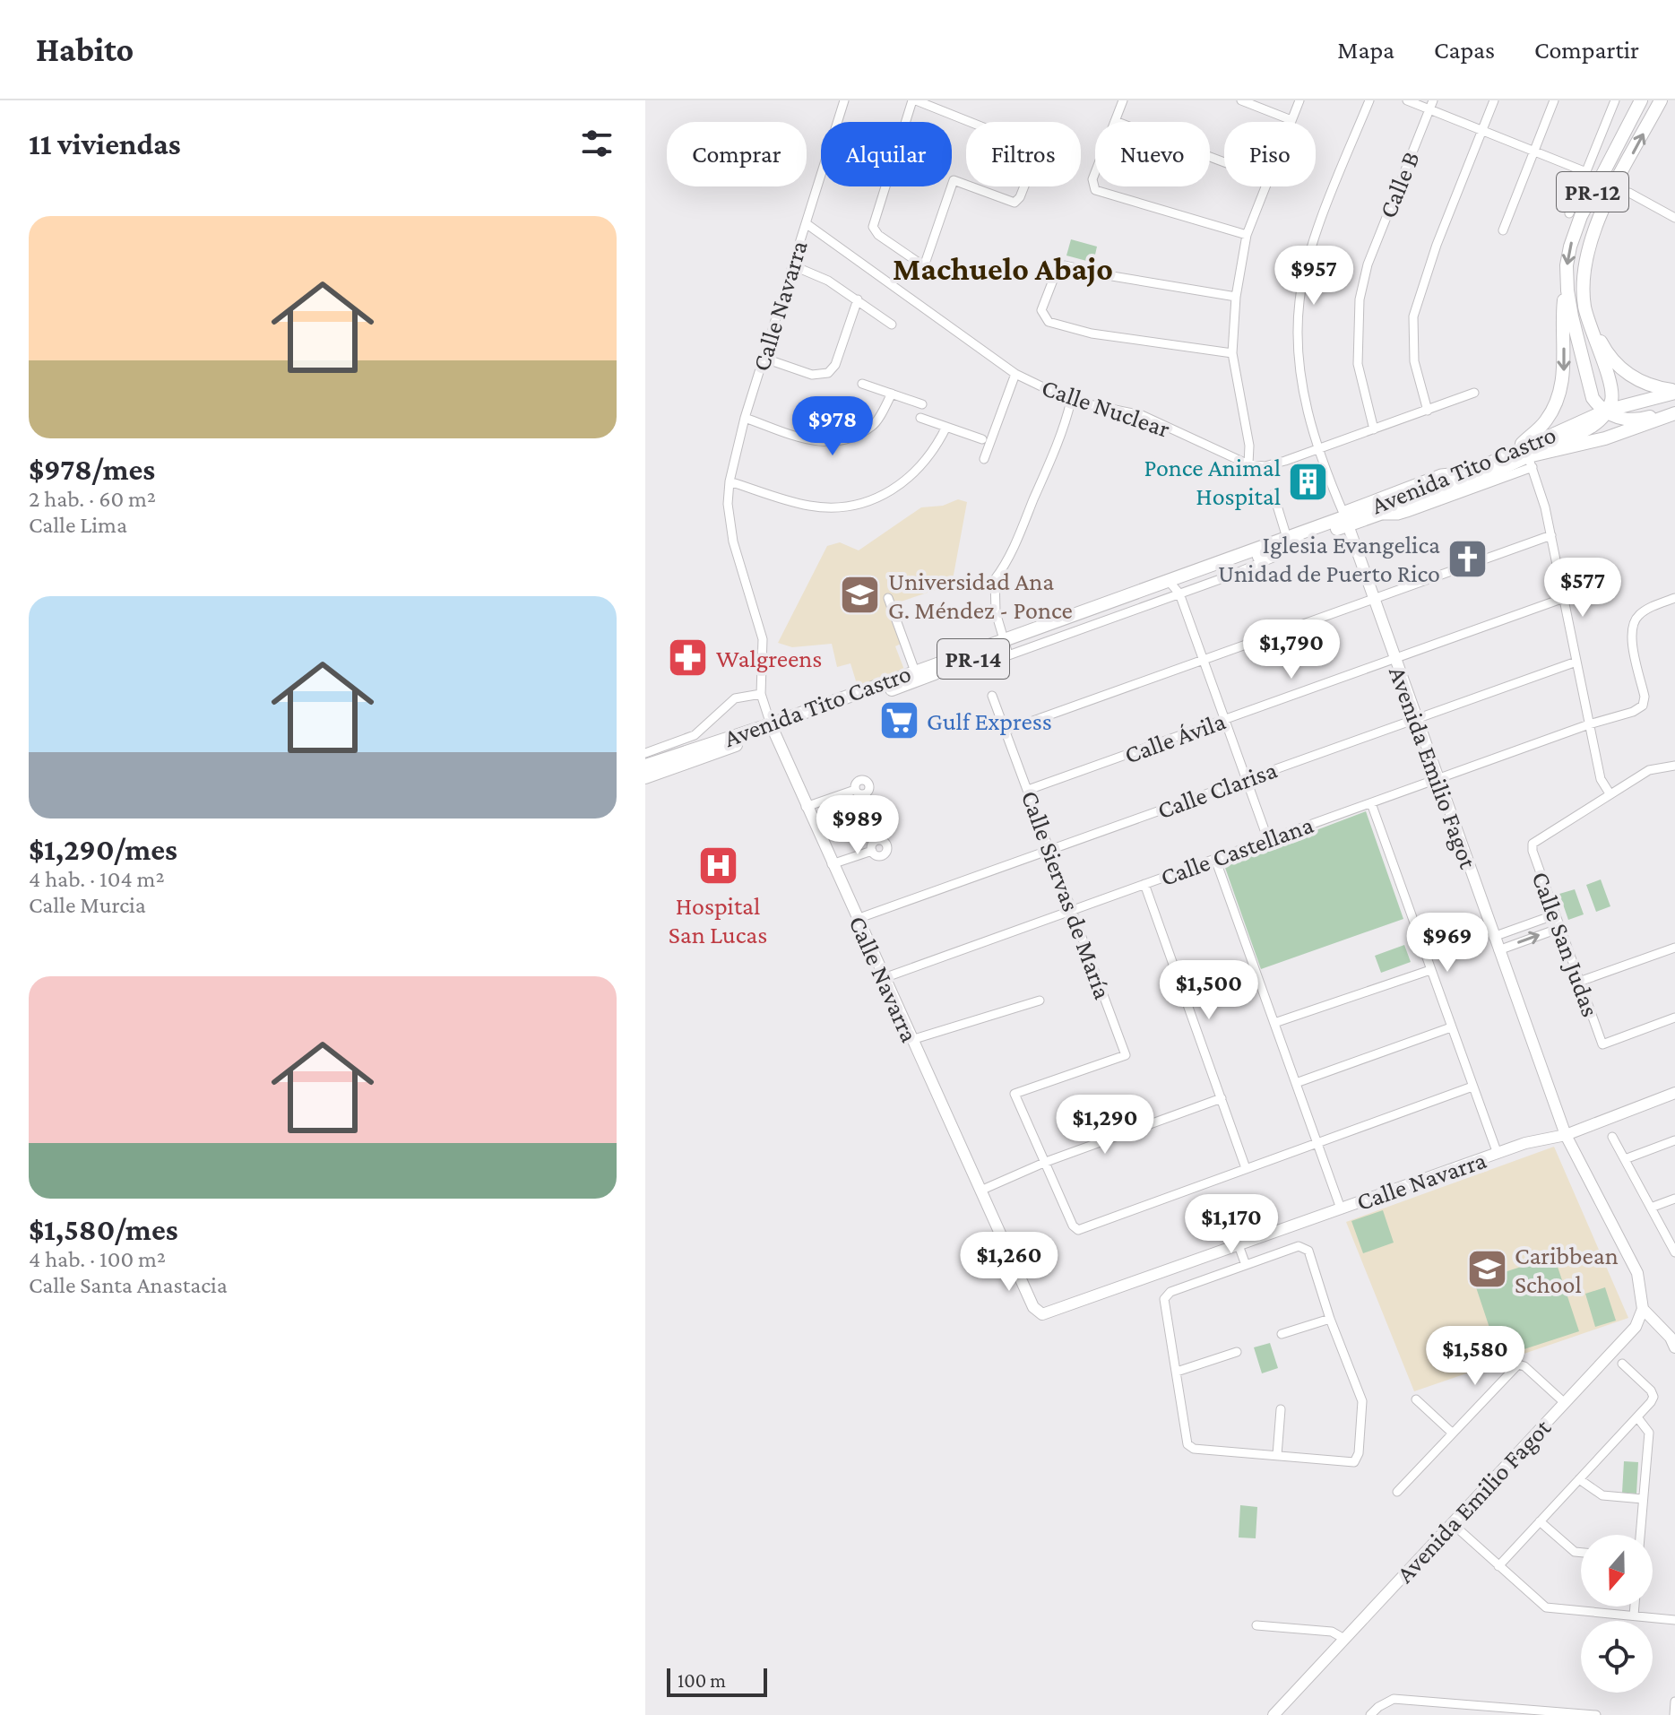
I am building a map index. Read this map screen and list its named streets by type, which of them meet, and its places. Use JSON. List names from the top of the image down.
{
  "streets": {
    "main road": ["PR-12", "Avenida Tito Castro", "PR-14"],
    "street": [
      "Calle B",
      "Calle Navarra",
      "Calle Nuclear",
      "Calle Ávila",
      "Avenida Emilio Fagot",
      "Calle Clarisa",
      "Calle Castellana",
      "Calle Siervas de María",
      "Calle San Judas"
    ]
  },
  "crossings": [
    ["PR-12", "Avenida Tito Castro"],
    ["Calle Navarra", "Calle Nuclear"],
    ["Calle Navarra", "Avenida Tito Castro"],
    ["Calle Navarra", "Avenida Emilio Fagot"],
    ["Calle Navarra", "Calle Clarisa"],
    ["Calle Navarra", "Calle Castellana"],
    ["Avenida Tito Castro", "Avenida Emilio Fagot"],
    ["Calle Ávila", "Avenida Emilio Fagot"],
    ["Calle Ávila", "Calle Siervas de María"],
    ["Avenida Emilio Fagot", "Calle Clarisa"],
    ["Avenida Emilio Fagot", "Calle Castellana"],
    ["Calle Clarisa", "Calle Siervas de María"],
    ["Calle Castellana", "Calle Siervas de María"]
  ],
  "districts": ["Machuelo Abajo"],
  "places": {
    "building": ["Ponce Animal Hospital"],
    "church": ["Iglesia Evangelica Unidad de Puerto Rico"],
    "school or university": ["Universidad Ana G. Méndez - Ponce", "Caribbean School"],
    "pharmacy": ["Walgreens"],
    "supermarket": ["Gulf Express"],
    "hospital": ["Hospital San Lucas"]
  },
  "scale_bar": "100 m",
  "north": "bottom",
  "page": {
    "header": "Habito",
    "nav": ["Mapa", "Capas", "Compartir"],
    "heading": "11 viviendas",
    "chip": [
      "Comprar",
      "Alquilar",
      "Filtros",
      "Nuevo",
      "Piso"
    ],
    "list": [
      {
        "name": "$978/mes",
        "note": "2 hab. · 60 m² · Calle Lima"
      },
      {
        "name": "$1,290/mes",
        "note": "4 hab. · 104 m² · Calle Murcia"
      },
      {
        "name": "$1,580/mes",
        "note": "4 hab. · 100 m² · Calle Santa Anastacia"
      }
    ],
    "price": [
      "$957",
      "$978",
      "$577",
      "$1,790",
      "$989",
      "$969",
      "$1,500",
      "$1,290",
      "$1,170",
      "$1,260",
      "$1,580"
    ],
    "scale": "100 m"
  }
}
